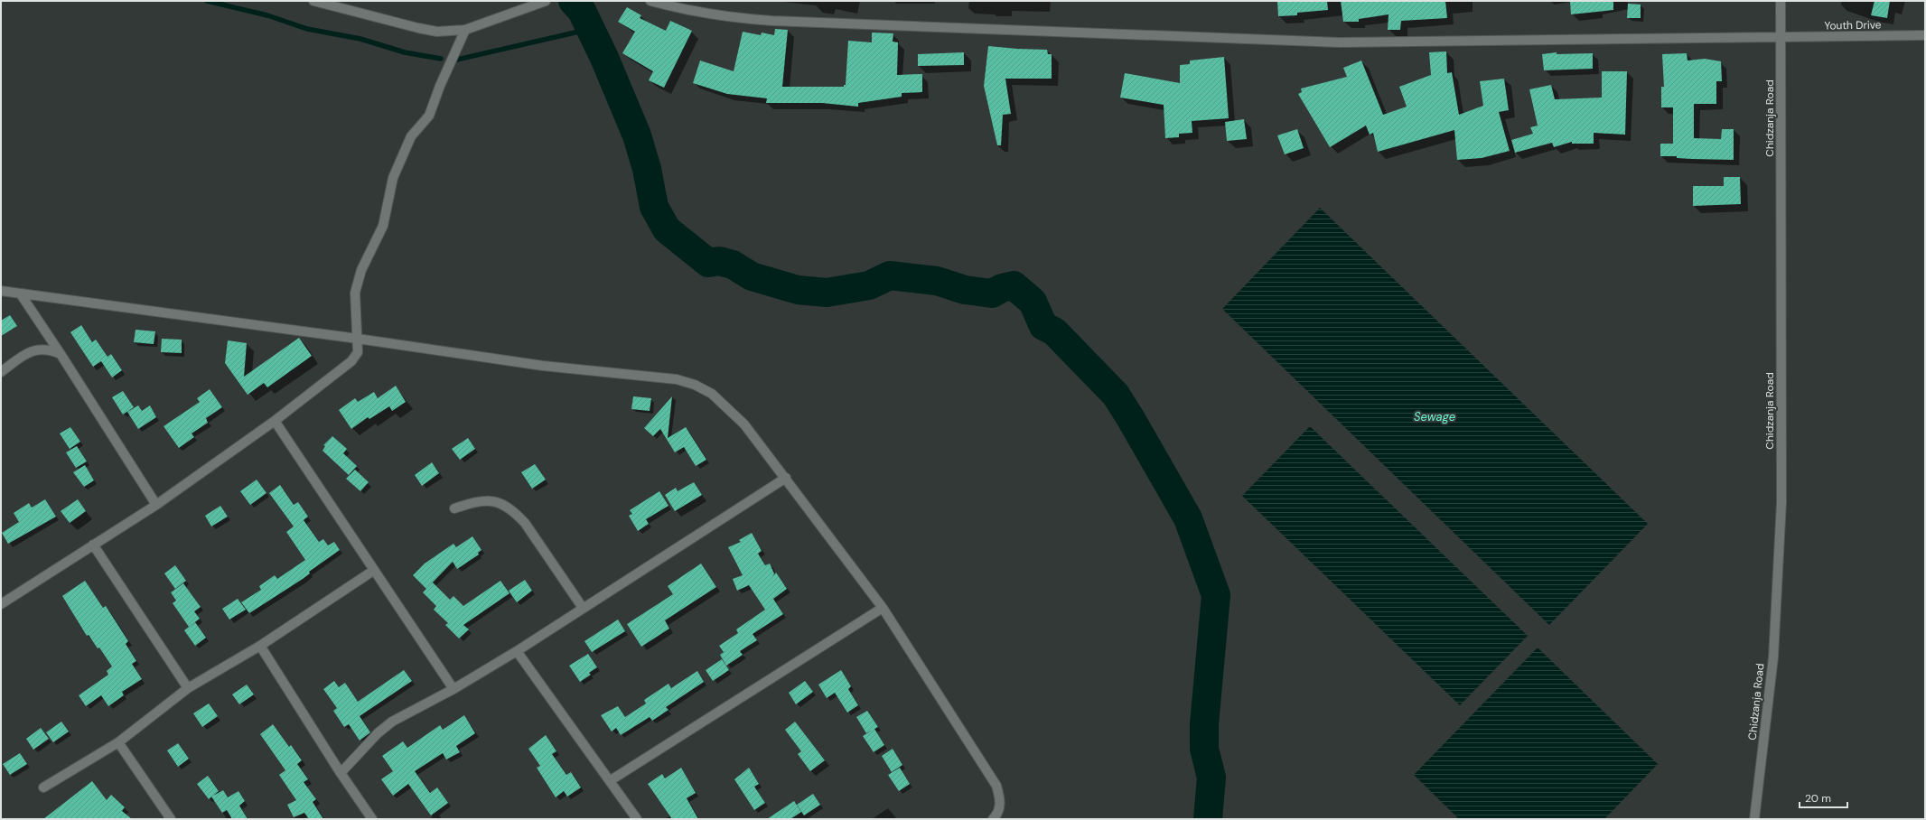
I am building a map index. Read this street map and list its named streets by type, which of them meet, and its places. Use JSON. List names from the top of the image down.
{
  "streets": {
    "street": ["Youth Drive", "Chidzanja Road"]
  },
  "crossings": [
    ["Youth Drive", "Chidzanja Road"]
  ],
  "water": ["Sewage"],
  "scale_bar": "20 m"
}
